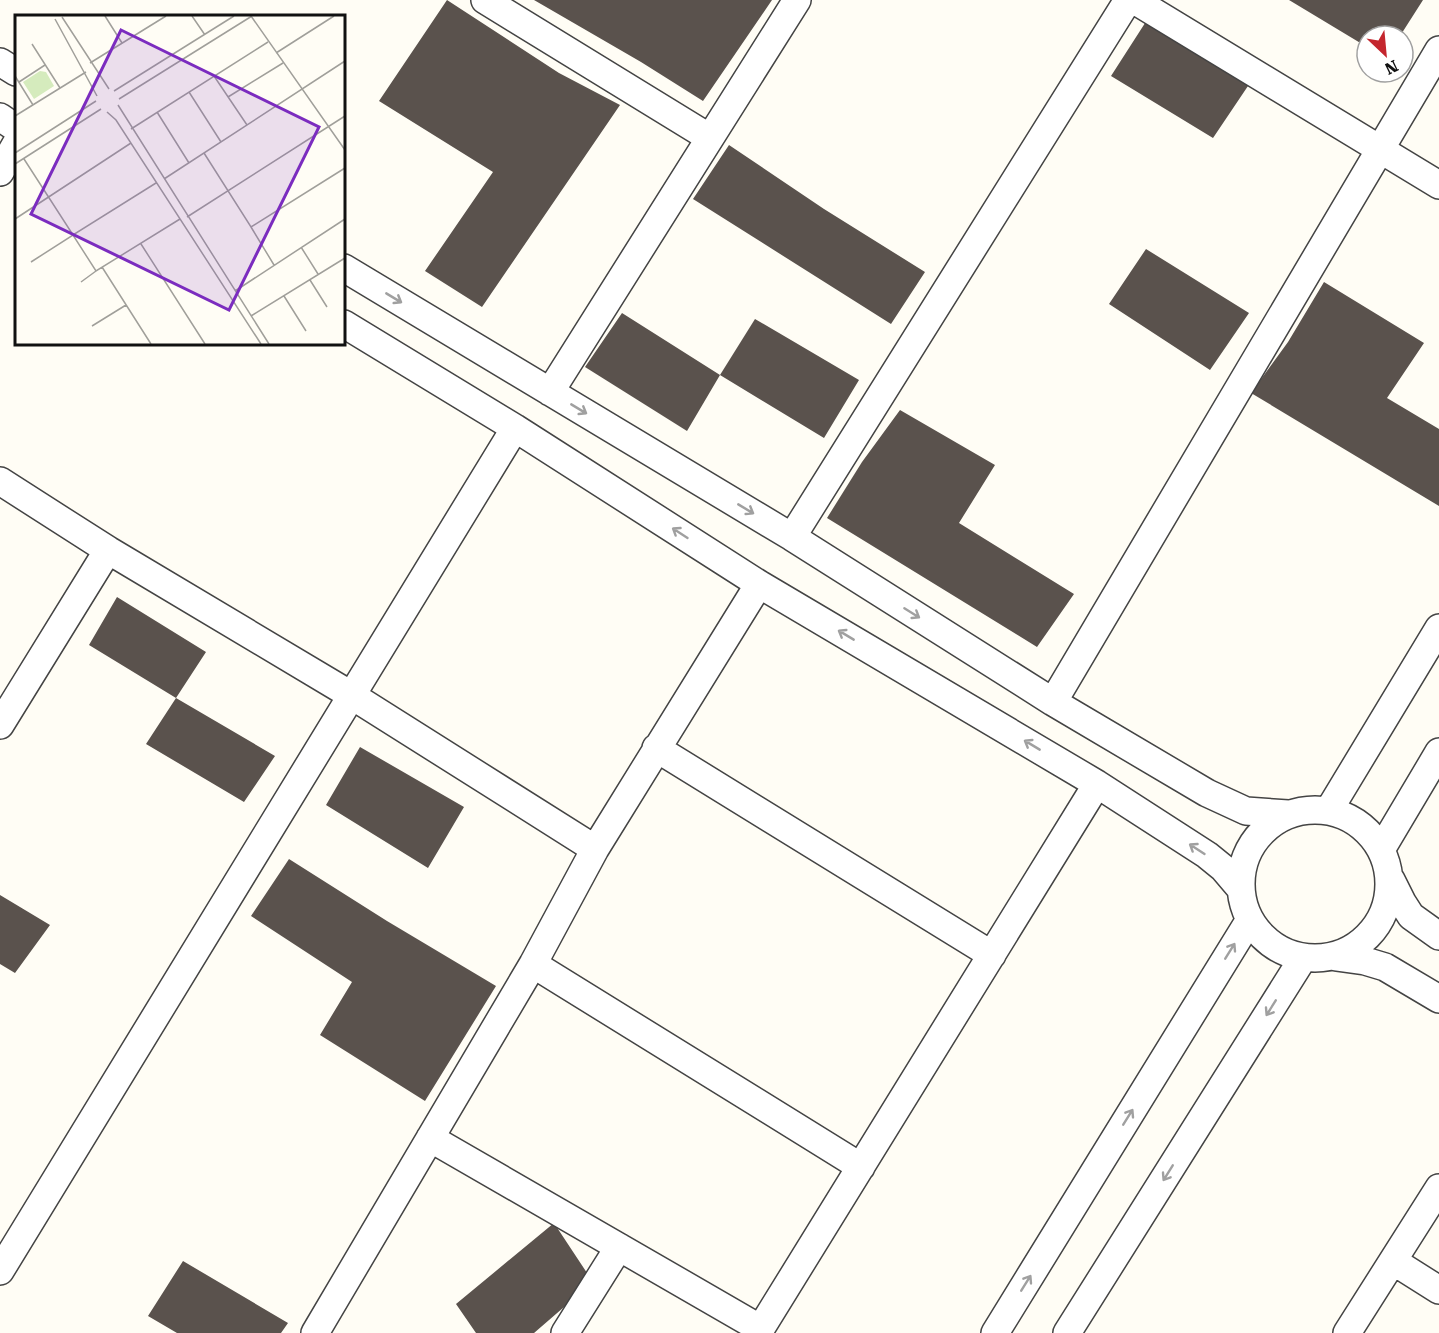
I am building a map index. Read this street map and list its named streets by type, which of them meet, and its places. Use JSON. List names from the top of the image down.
{
  "north": "bottom right"
}
